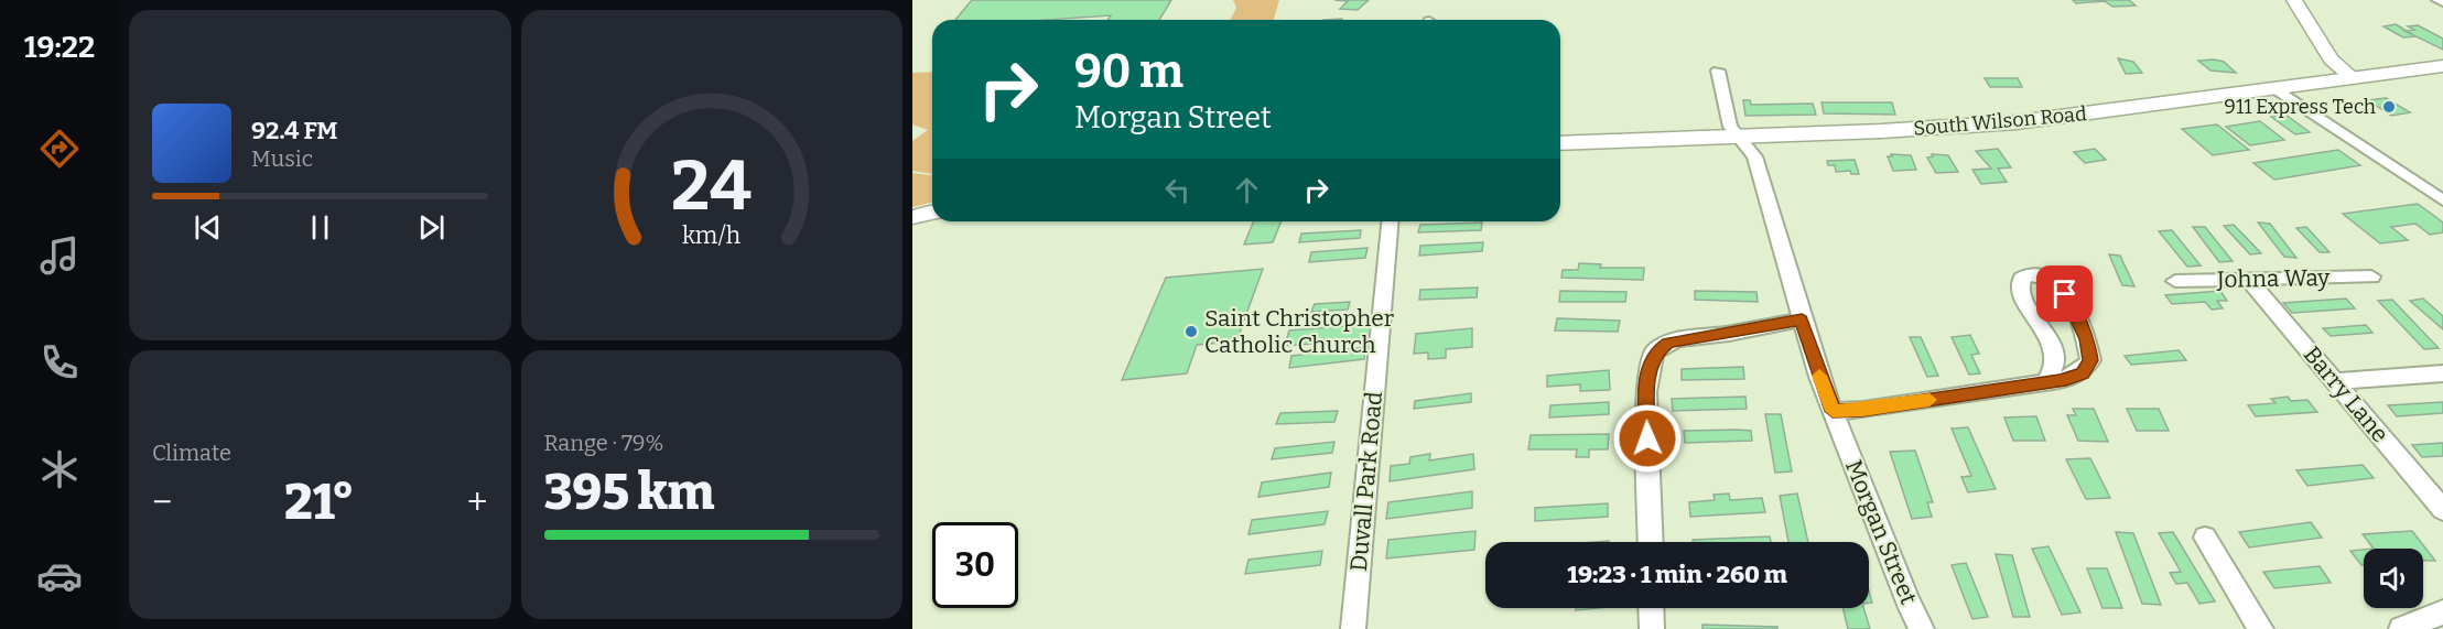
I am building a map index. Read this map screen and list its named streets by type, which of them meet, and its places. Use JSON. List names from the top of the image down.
{
  "streets": {
    "main road": ["South Wilson Road"],
    "street": [
      "Johna Way",
      "Barry Lane",
      "Duvall Park Road",
      "Morgan Street"
    ]
  },
  "crossings": [
    ["South Wilson Road", "Morgan Street"],
    ["Johna Way", "Barry Lane"]
  ],
  "places": ["911 Express Tech", "Saint Christopher Catholic Church"],
  "page": {
    "tabs": "19:22",
    "turn": ["90 m", "Morgan Street"],
    "song": ["92.4 FM", "Music"],
    "tile": [
      "Climate",
      ["Range · 79%", "395 km"]
    ],
    "heat": ["−", "21°", "+"],
    "limit": "30",
    "trip": "19:23 · 1 min · 260 m",
    "gauge": ["24", "km/h"]
  }
}
